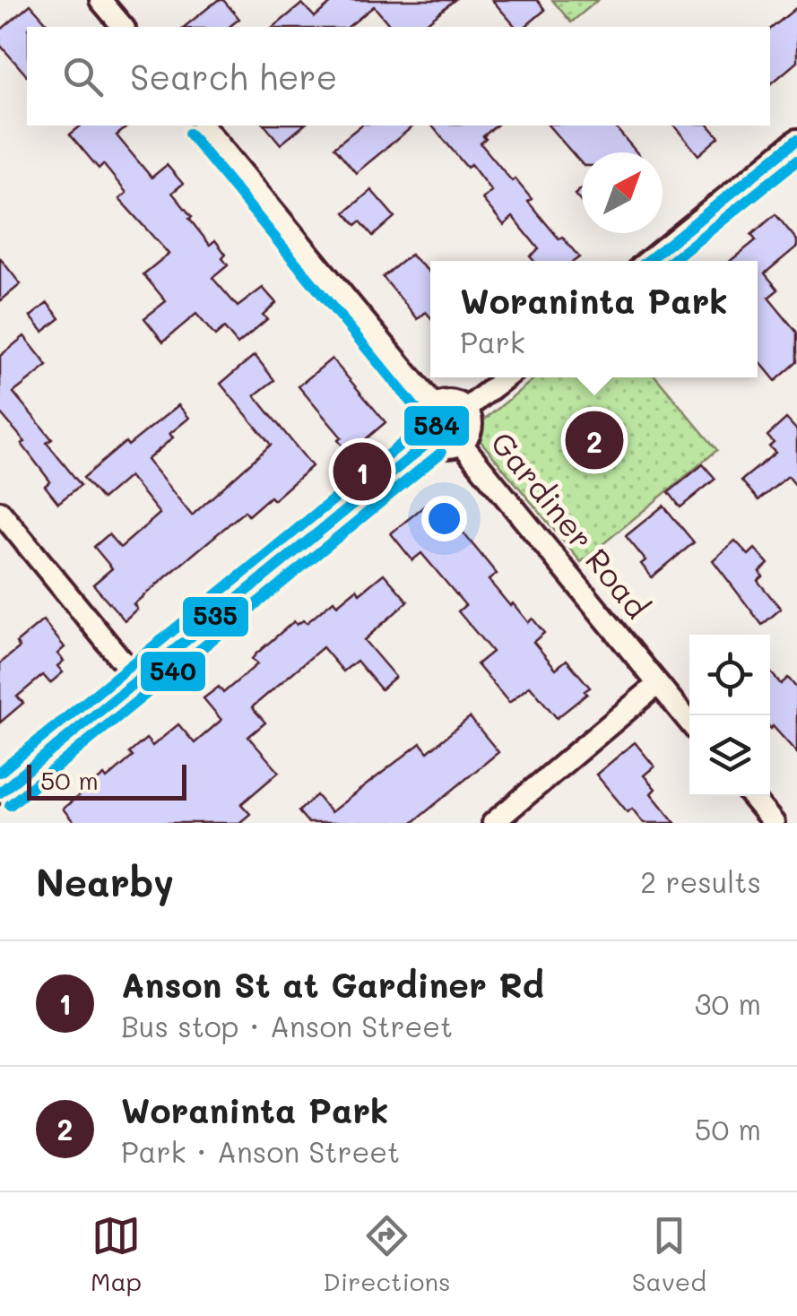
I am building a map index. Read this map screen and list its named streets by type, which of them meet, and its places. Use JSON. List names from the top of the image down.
{
  "streets": {
    "street": ["Gardiner Road"]
  },
  "lines": ["transit line 584", "transit line 535", "transit line 540"],
  "scale_bar": "50 m",
  "north": "top right",
  "page": {
    "search": "Search here",
    "popup": ["Woraninta Park", "Park"],
    "pins": ["2", "1"],
    "scale": "50 m",
    "heading": ["Nearby", "2 results"],
    "list": [
      {
        "mark": "1",
        "name": "Anson St at Gardiner Rd",
        "note": "Bus stop · Anson Street",
        "value": "30 m"
      },
      {
        "mark": "2",
        "name": "Woraninta Park",
        "note": "Park · Anson Street",
        "value": "50 m"
      }
    ],
    "nav": ["Map", "Directions", "Saved"]
  }
}
